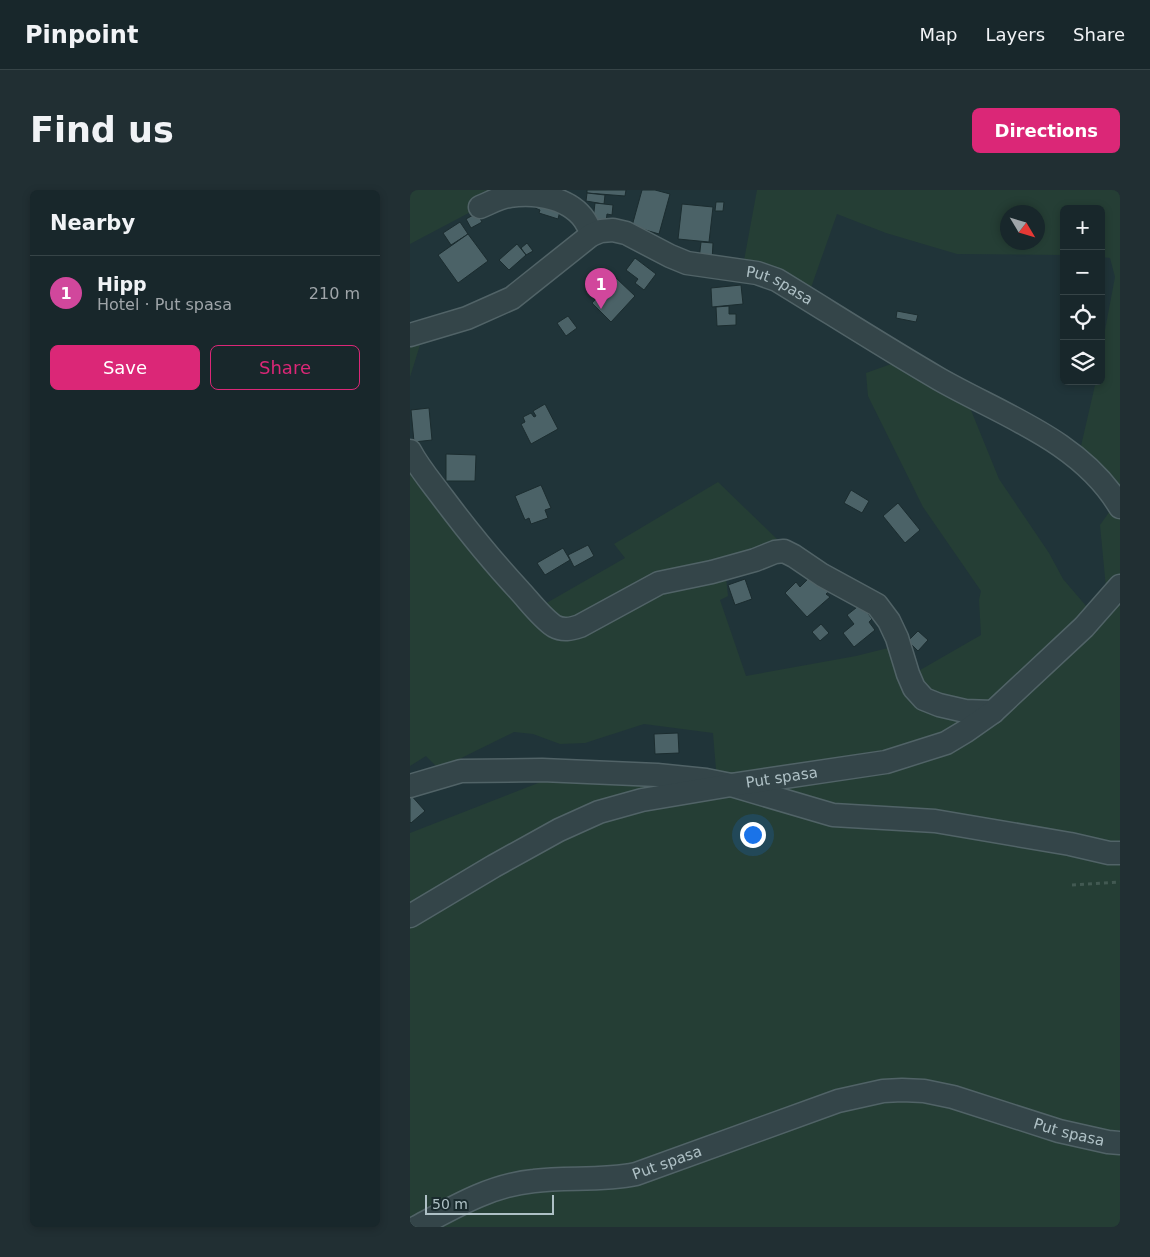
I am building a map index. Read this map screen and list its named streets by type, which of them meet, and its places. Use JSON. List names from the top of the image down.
{
  "streets": {
    "street": ["Put spasa"]
  },
  "scale_bar": "50 m",
  "north": "bottom right",
  "page": {
    "header": "Pinpoint",
    "nav": ["Map", "Layers", "Share"],
    "buttons": [
      "Directions",
      ["Save", "Share"]
    ],
    "title": "Find us",
    "heading": "Nearby",
    "map_buttons": ["+", "−"],
    "list": [
      {
        "mark": "1",
        "name": "Hipp",
        "note": "Hotel · Put spasa",
        "value": "210 m"
      }
    ],
    "pins": "1",
    "scale": "50 m"
  }
}
